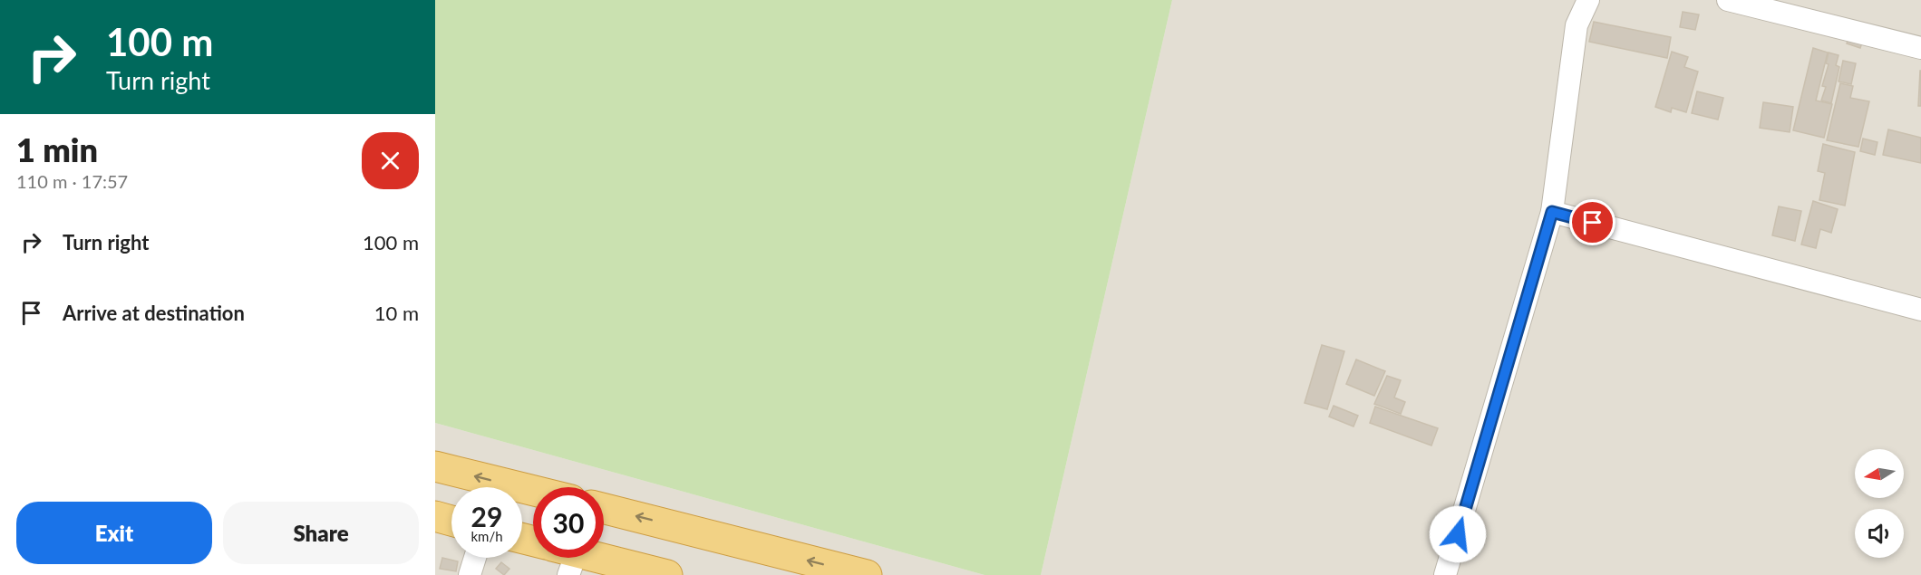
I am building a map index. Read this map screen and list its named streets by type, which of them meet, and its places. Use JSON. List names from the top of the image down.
{
  "north": "left",
  "page": {
    "turn": ["100 m", "Turn right"],
    "heading": ["1 min", "110 m · 17:57"],
    "list": [
      {
        "name": "Turn right",
        "value": "100 m"
      },
      {
        "name": "Arrive at destination",
        "value": "10 m"
      }
    ],
    "speed": "29 km/h",
    "limit": "30",
    "buttons": ["Exit", "Share"]
  }
}
